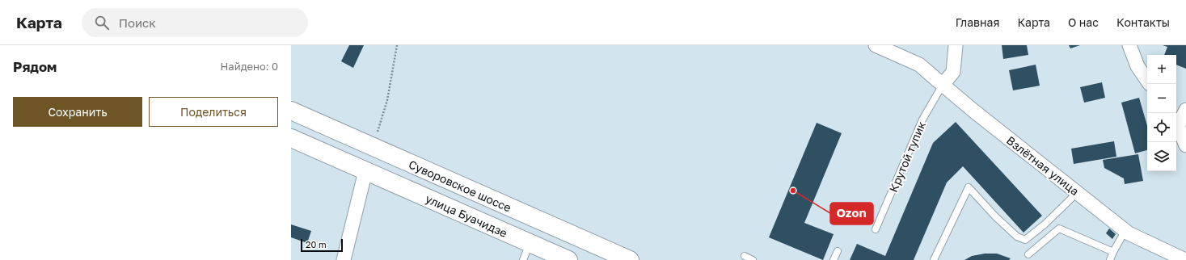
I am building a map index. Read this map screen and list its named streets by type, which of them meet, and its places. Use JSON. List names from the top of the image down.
{
  "streets": {
    "main road": ["Суворовское шоссе", "улица Буачидзе"],
    "street": ["Взлётная улица"],
    "lane": ["Крутой тупик"]
  },
  "crossings": [
    ["Крутой тупик", "Взлётная улица"]
  ],
  "places": ["Ozon"],
  "scale_bar": "20 m",
  "page": {
    "header": "Карта",
    "search": "Поиск",
    "nav": [
      "Главная",
      "Карта",
      "О нас",
      "Контакты"
    ],
    "heading": ["Рядом", "Найдено: 0"],
    "map_buttons": ["+", "−"],
    "buttons": ["Сохранить", "Поделиться"],
    "scale": "20 m"
  }
}
